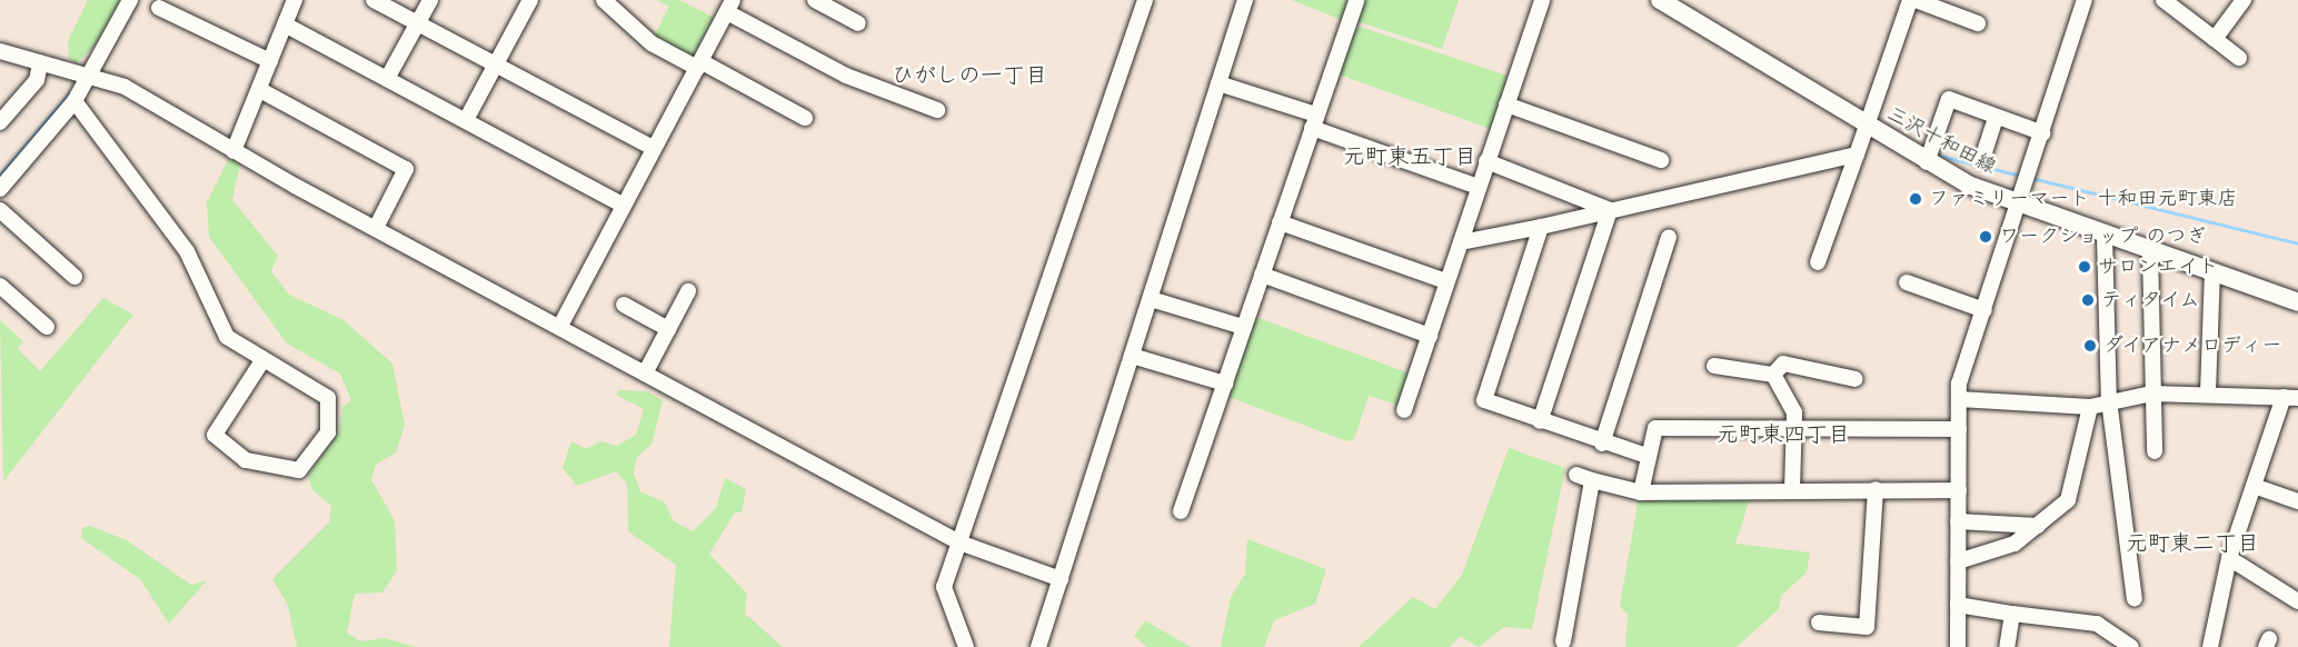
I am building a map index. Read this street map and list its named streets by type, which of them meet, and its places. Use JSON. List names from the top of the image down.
{
  "streets": {
    "main road": ["三沢十和田線"]
  },
  "districts": [
    "ひがしの一丁目",
    "元町東五丁目",
    "元町東四丁目",
    "元町東二丁目"
  ],
  "places": [
    "ファミリーマート 十和田元町東店",
    "ワークショップ のつぎ",
    "サロンエイト",
    "ティタイム",
    "ダイアナメロディー"
  ]
}
